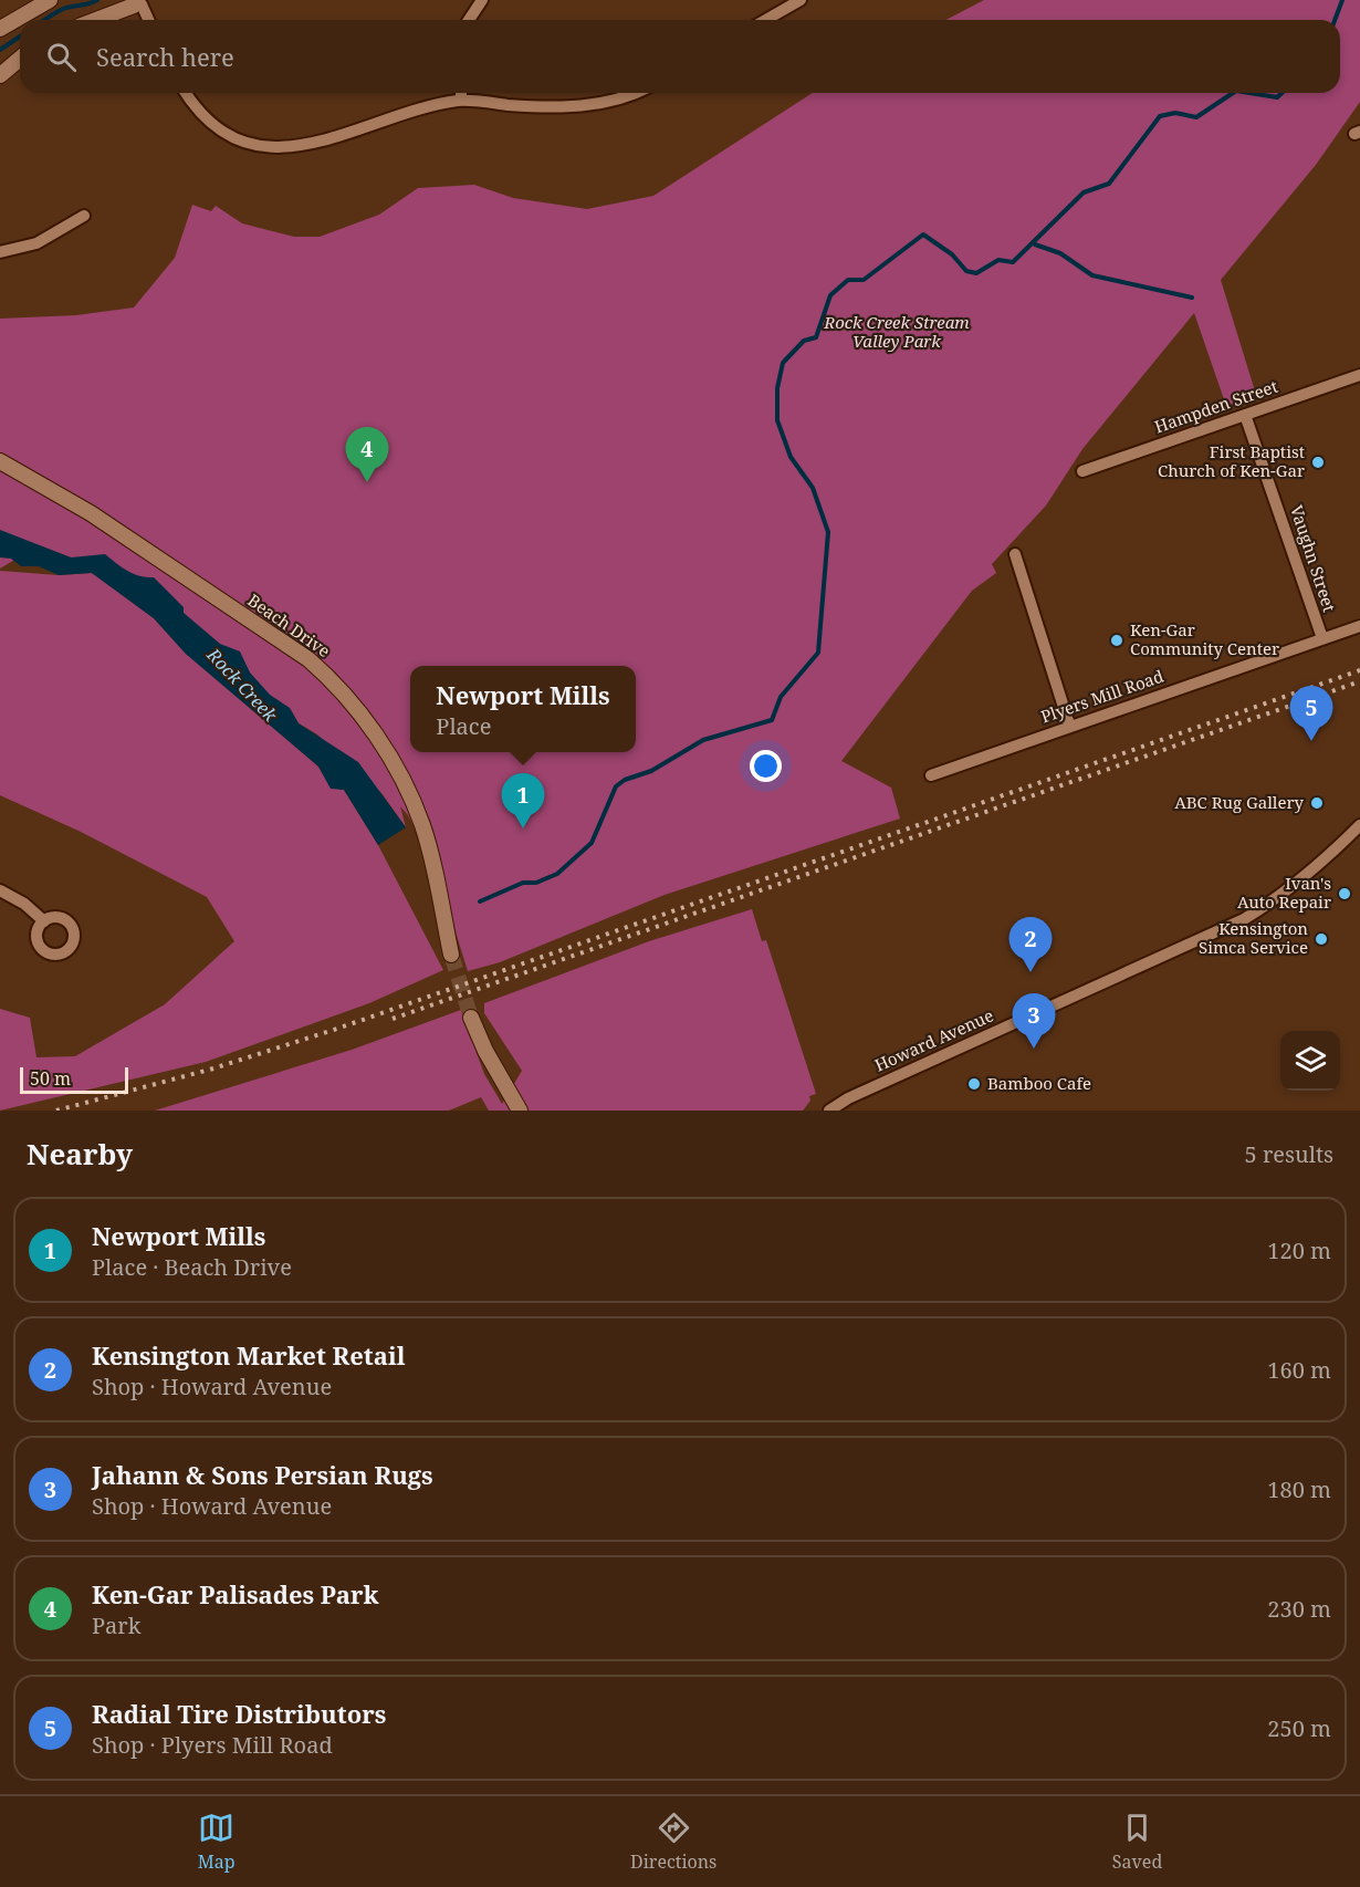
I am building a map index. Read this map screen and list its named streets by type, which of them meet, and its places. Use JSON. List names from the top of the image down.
{
  "streets": {
    "street": [
      "Hampden Street",
      "Vaughn Street",
      "Beach Drive",
      "Plyers Mill Road",
      "Howard Avenue"
    ]
  },
  "crossings": [
    ["Hampden Street", "Vaughn Street"],
    ["Vaughn Street", "Plyers Mill Road"]
  ],
  "water": ["Rock Creek"],
  "parks": ["Rock Creek Stream Valley Park"],
  "places": [
    "First Baptist Church of Ken-Gar",
    "Ken-Gar Community Center",
    "ABC Rug Gallery",
    "Ivan's Auto Repair",
    "Kensington Simca Service",
    "Bamboo Cafe"
  ],
  "scale_bar": "50 m",
  "page": {
    "search": "Search here",
    "pins": [
      "4",
      "5",
      "1",
      "2",
      "3"
    ],
    "popup": ["Newport Mills", "Place"],
    "scale": "50 m",
    "heading": ["Nearby", "5 results"],
    "list": [
      {
        "mark": "1",
        "name": "Newport Mills",
        "note": "Place · Beach Drive",
        "value": "120 m"
      },
      {
        "mark": "2",
        "name": "Kensington Market Retail",
        "note": "Shop · Howard Avenue",
        "value": "160 m"
      },
      {
        "mark": "3",
        "name": "Jahann & Sons Persian Rugs",
        "note": "Shop · Howard Avenue",
        "value": "180 m"
      },
      {
        "mark": "4",
        "name": "Ken-Gar Palisades Park",
        "note": "Park",
        "value": "230 m"
      },
      {
        "mark": "5",
        "name": "Radial Tire Distributors",
        "note": "Shop · Plyers Mill Road",
        "value": "250 m"
      }
    ],
    "nav": ["Map", "Directions", "Saved"]
  }
}
